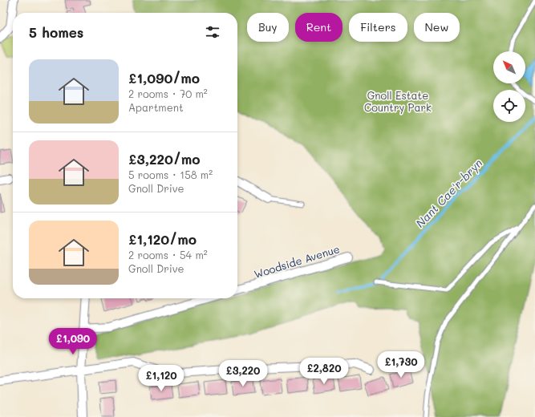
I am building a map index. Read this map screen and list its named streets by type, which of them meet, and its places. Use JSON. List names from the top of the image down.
{
  "streets": {
    "street": ["Woodside Avenue"]
  },
  "water": ["Nant Cae'r-bryn"],
  "parks": ["Gnoll Estate Country Park"],
  "north": "top left",
  "page": {
    "chip": [
      "Buy",
      "Rent",
      "Filters",
      "New"
    ],
    "heading": "5 homes",
    "list": [
      {
        "name": "£1,090/mo",
        "note": "2 rooms · 70 m² · Apartment"
      },
      {
        "name": "£3,220/mo",
        "note": "5 rooms · 158 m² · Gnoll Drive"
      },
      {
        "name": "£1,120/mo",
        "note": "2 rooms · 54 m² · Gnoll Drive"
      }
    ],
    "price": [
      "£1,090",
      "£1,730",
      "£2,820",
      "£3,220",
      "£1,120"
    ]
  }
}
